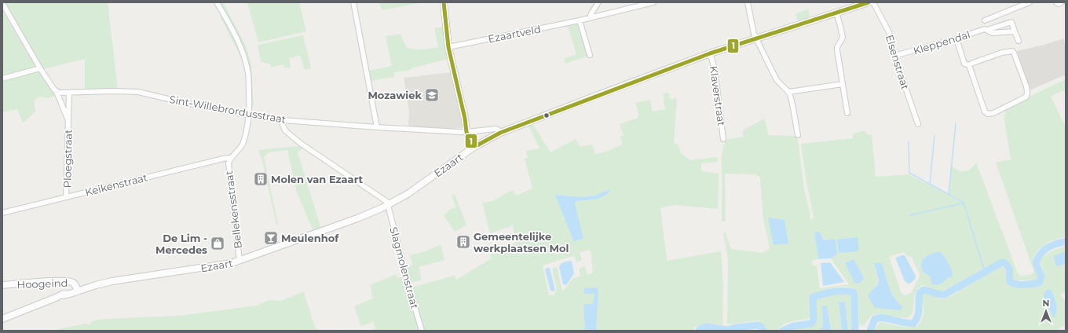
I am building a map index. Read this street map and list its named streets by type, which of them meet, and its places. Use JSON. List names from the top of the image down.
{
  "streets": {
    "main road": ["Ezaart", "Hoogeind"],
    "street": [
      "Ezaartveld",
      "Kleppendal",
      "Elsenstraat",
      "Klaverstraat",
      "Sint-Willebrordusstraat",
      "Ploegstraat",
      "Keikenstraat",
      "Bellekensstraat",
      "Slagmolenstraat"
    ]
  },
  "crossings": [
    ["Kleppendal", "Elsenstraat"],
    ["Klaverstraat", "Ezaart"],
    ["Sint-Willebrordusstraat", "Ploegstraat"],
    ["Sint-Willebrordusstraat", "Ezaart"],
    ["Sint-Willebrordusstraat", "Bellekensstraat"],
    ["Ploegstraat", "Keikenstraat"],
    ["Ezaart", "Bellekensstraat"],
    ["Ezaart", "Slagmolenstraat"],
    ["Ezaart", "Hoogeind"],
    ["Keikenstraat", "Bellekensstraat"]
  ],
  "places": {
    "school or university": ["Mozawiek"],
    "building": ["Molen van Ezaart", "Gemeentelijke werkplaatsen Mol"],
    "bar": ["Meulenhof"],
    "shop": ["De Lim - Mercedes"]
  },
  "lines": ["transit line 1"],
  "north": "top"
}
